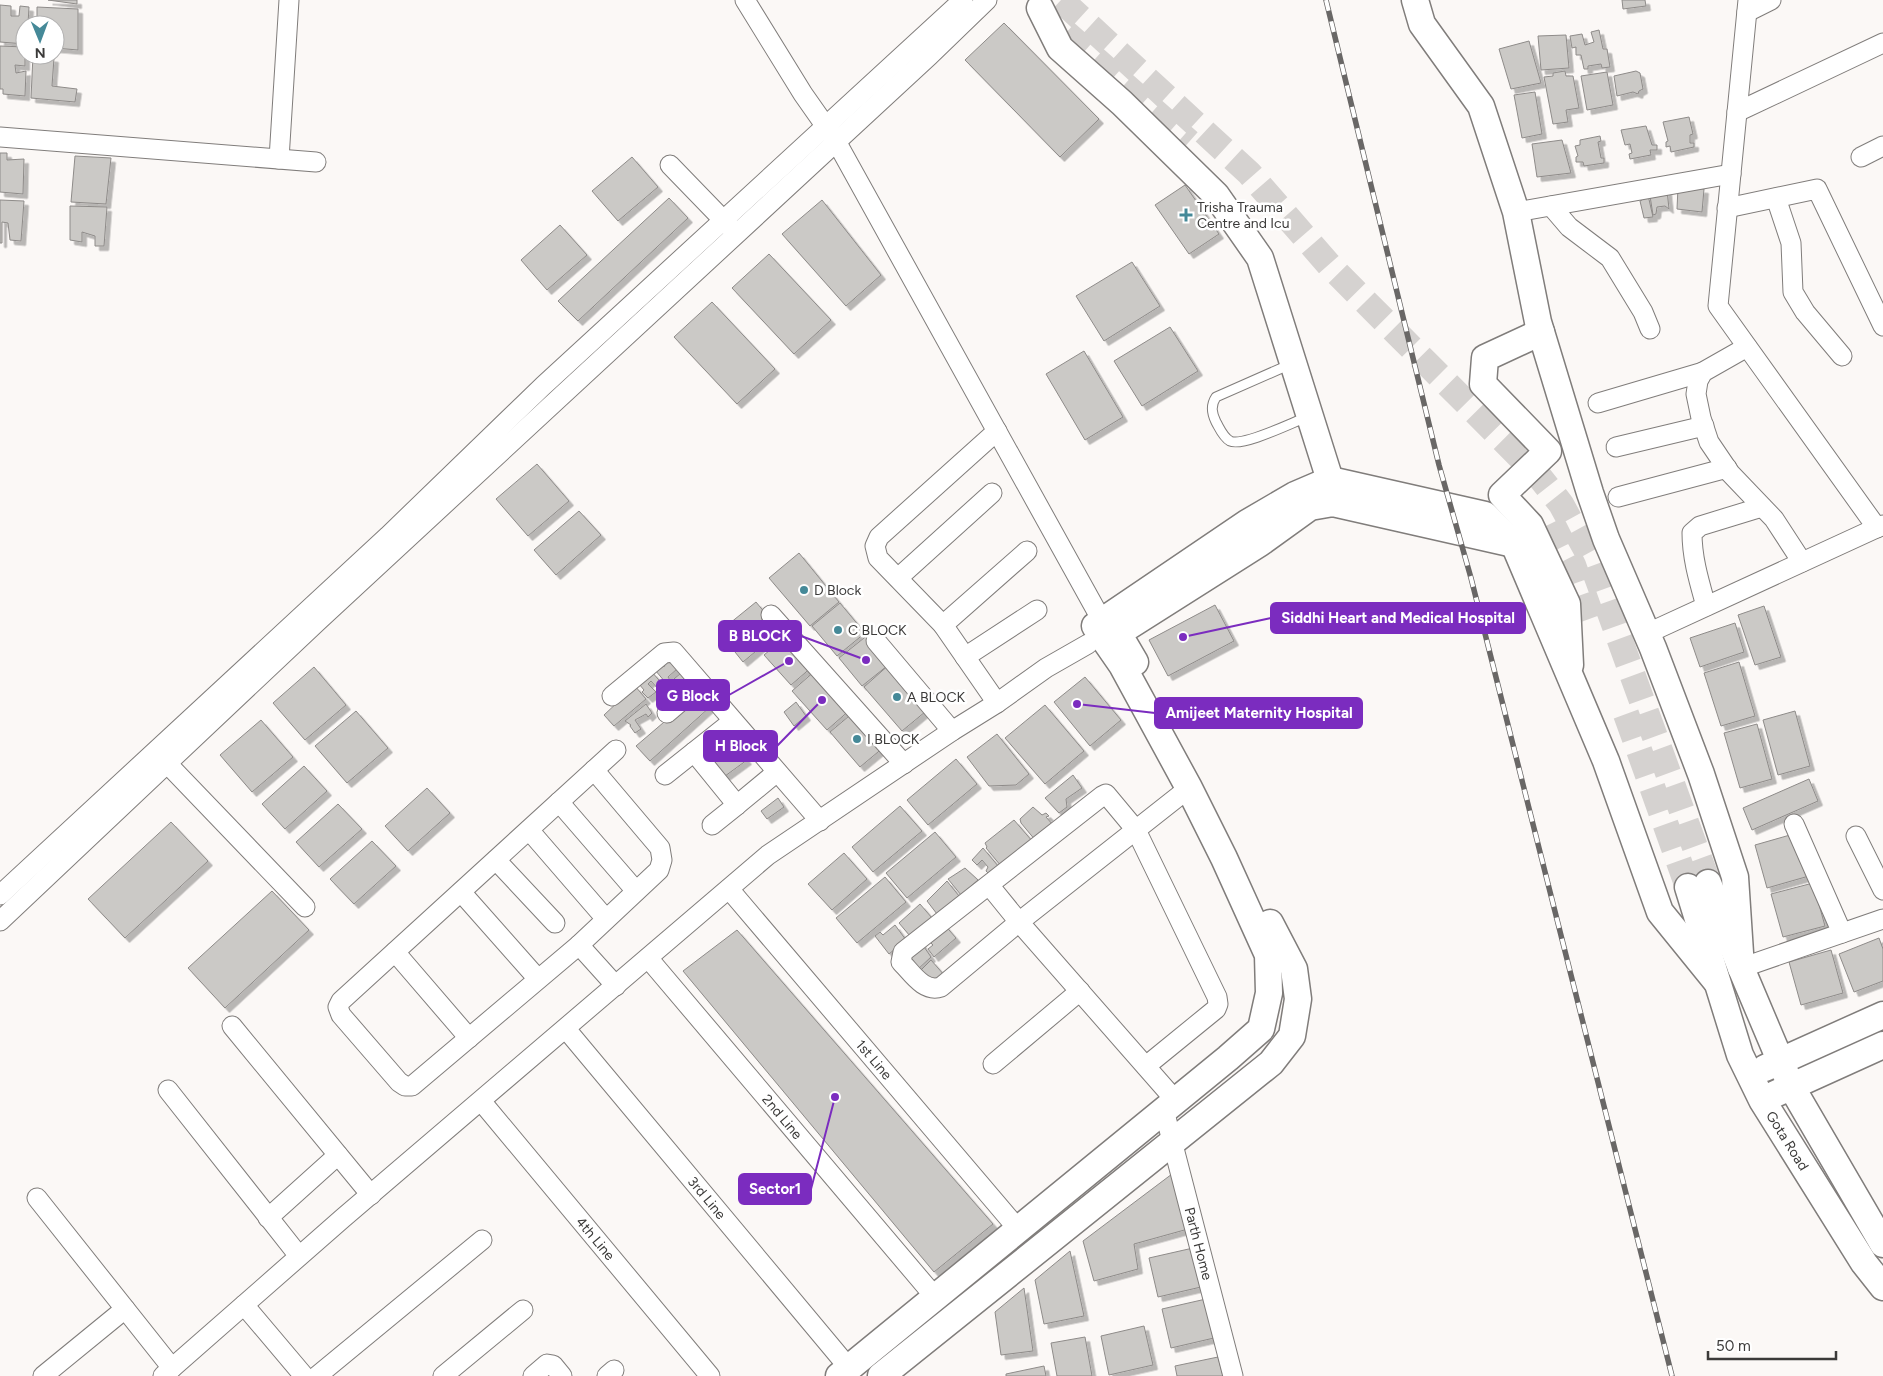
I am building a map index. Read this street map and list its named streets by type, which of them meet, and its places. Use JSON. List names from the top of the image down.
{
  "streets": {
    "street": [
      "1st Line",
      "2nd Line",
      "Gota Road",
      "3rd Line",
      "4th Line",
      "Parth Home"
    ]
  },
  "places": {
    "health": ["Trisha Trauma Centre and Icu"],
    "other": [
      "D Block",
      "C BLOCK",
      "Siddhi Heart and Medical Hospital",
      "B BLOCK",
      "G Block",
      "A BLOCK",
      "H Block",
      "Amijeet Maternity Hospital",
      "I BLOCK",
      "Sector1"
    ]
  },
  "scale_bar": "50 m",
  "north": "bottom"
}
